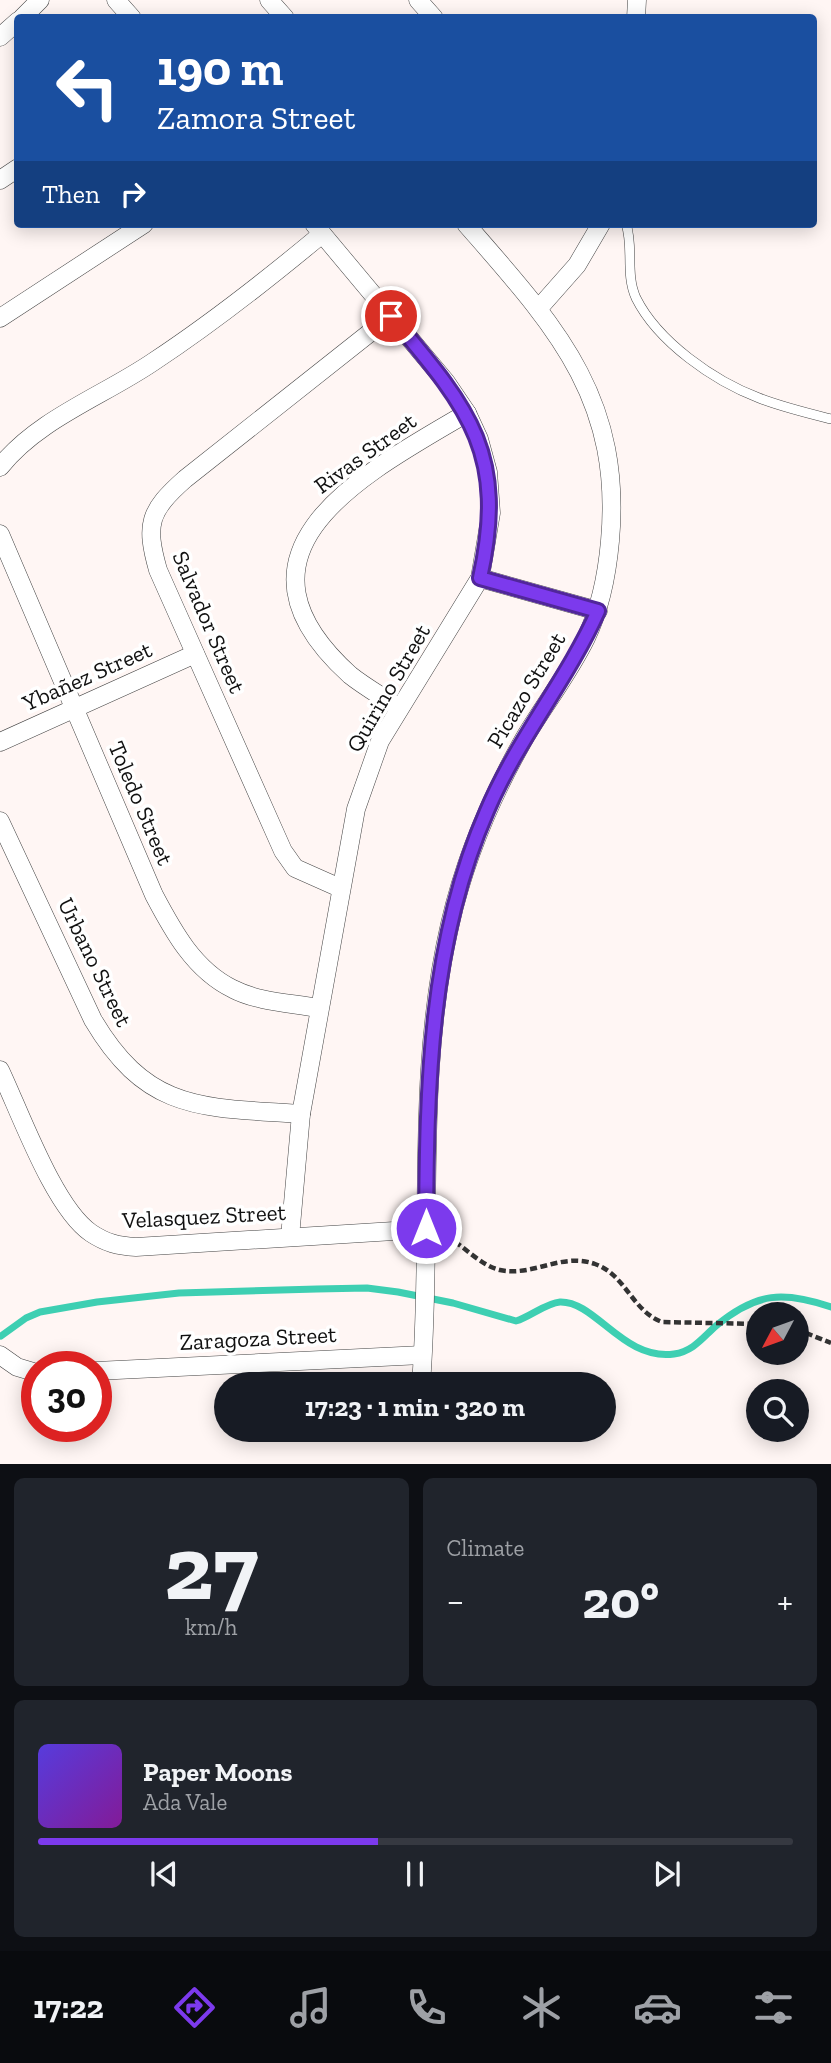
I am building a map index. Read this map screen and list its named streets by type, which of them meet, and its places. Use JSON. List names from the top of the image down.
{
  "streets": {
    "street": [
      "Rivas Street",
      "Salvador Street",
      "Ybañez Street",
      "Quirino Street",
      "Picazo Street",
      "Toledo Street",
      "Urbano Street",
      "Velasquez Street",
      "Zaragoza Street"
    ]
  },
  "crossings": [
    ["Rivas Street", "Quirino Street"],
    ["Salvador Street", "Ybañez Street"],
    ["Salvador Street", "Quirino Street"],
    ["Ybañez Street", "Toledo Street"],
    ["Quirino Street", "Toledo Street"],
    ["Quirino Street", "Urbano Street"],
    ["Quirino Street", "Velasquez Street"],
    ["Picazo Street", "Velasquez Street"],
    ["Picazo Street", "Zaragoza Street"]
  ],
  "north": "bottom left",
  "page": {
    "turn": ["190 m", "Zamora Street"],
    "then": "Then",
    "limit": "30",
    "trip": "17:23 · 1 min · 320 m",
    "tile": [
      ["27", "km/h"],
      "Climate"
    ],
    "heat": ["−", "20°", "+"],
    "song": ["Paper Moons", "Ada Vale"],
    "tabs": "17:22"
  }
}
